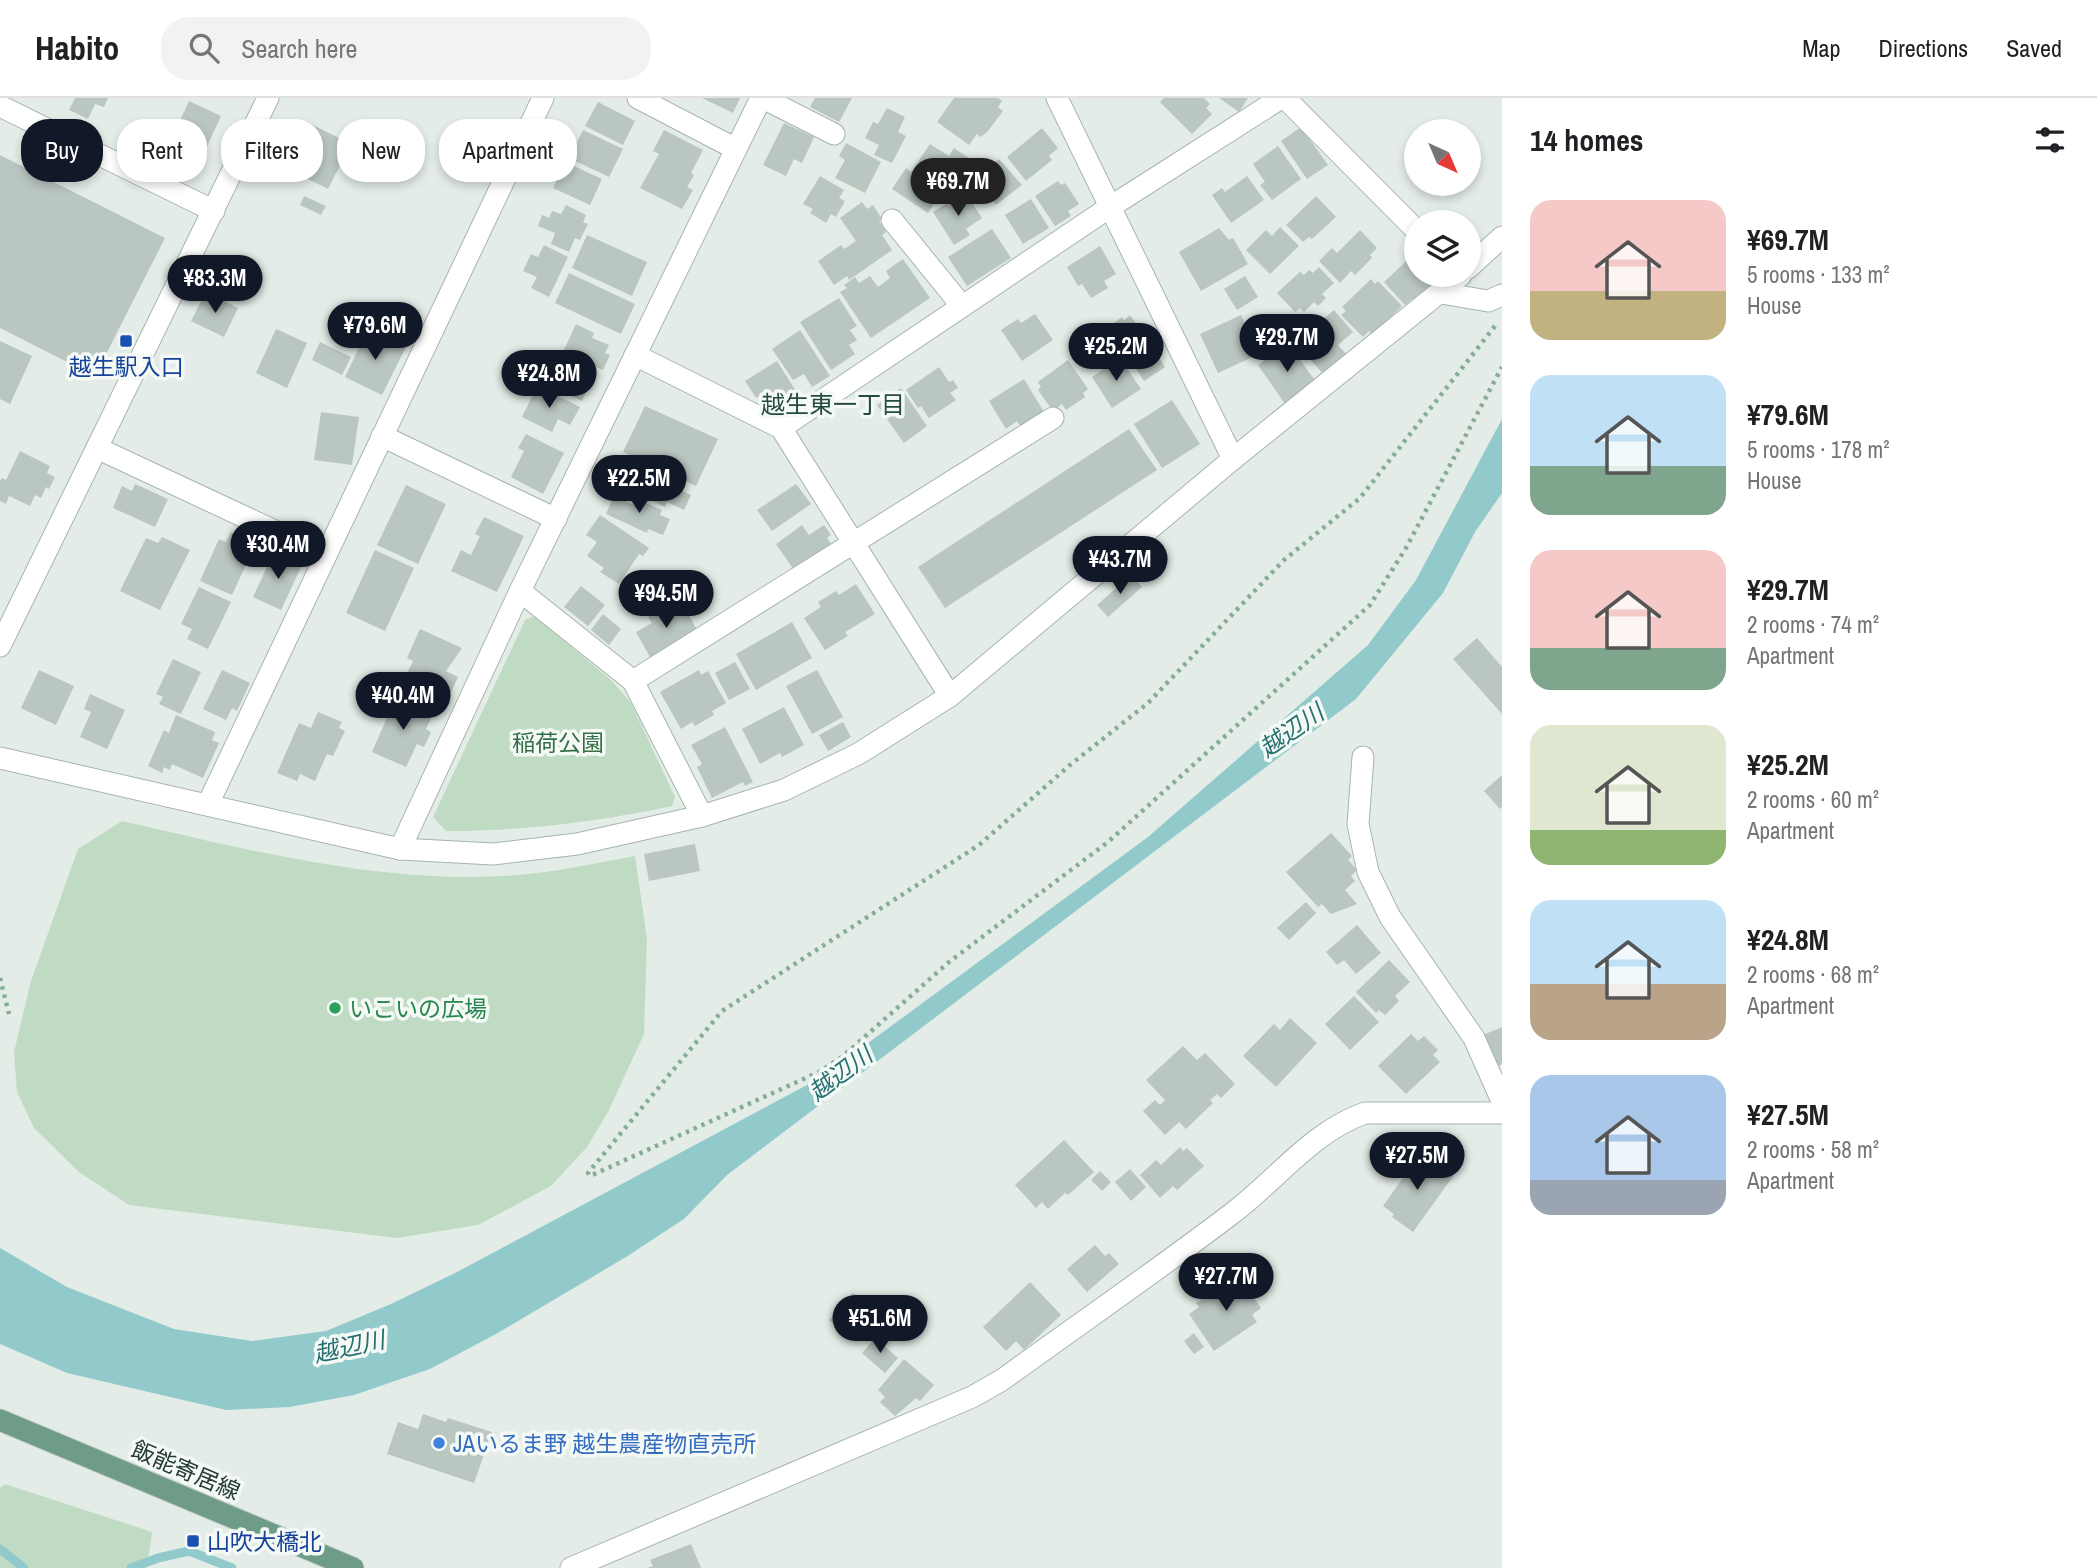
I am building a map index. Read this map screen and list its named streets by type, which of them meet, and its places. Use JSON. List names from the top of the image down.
{
  "streets": {
    "main road": ["飯能寄居線"]
  },
  "districts": ["越生東一丁目"],
  "water": ["越辺川"],
  "parks": ["稲荷公園"],
  "places": {
    "transit": ["越生駅入口", "山吹大橋北"],
    "other": ["いこいの広場", "JAいるま野 越生農産物直売所"]
  },
  "north": "bottom right",
  "page": {
    "header": "Habito",
    "search": "Search here",
    "nav": ["Map", "Directions", "Saved"],
    "heading": "14 homes",
    "chip": [
      "Buy",
      "Rent",
      "Filters",
      "New",
      "Apartment"
    ],
    "price": [
      "¥69.7M",
      "¥83.3M",
      "¥79.6M",
      "¥29.7M",
      "¥25.2M",
      "¥24.8M",
      "¥22.5M",
      "¥30.4M",
      "¥43.7M",
      "¥94.5M",
      "¥40.4M",
      "¥27.5M",
      "¥27.7M",
      "¥51.6M"
    ],
    "list": [
      {
        "name": "¥69.7M",
        "note": "5 rooms · 133 m² · House"
      },
      {
        "name": "¥79.6M",
        "note": "5 rooms · 178 m² · House"
      },
      {
        "name": "¥29.7M",
        "note": "2 rooms · 74 m² · Apartment"
      },
      {
        "name": "¥25.2M",
        "note": "2 rooms · 60 m² · Apartment"
      },
      {
        "name": "¥24.8M",
        "note": "2 rooms · 68 m² · Apartment"
      },
      {
        "name": "¥27.5M",
        "note": "2 rooms · 58 m² · Apartment"
      }
    ]
  }
}
